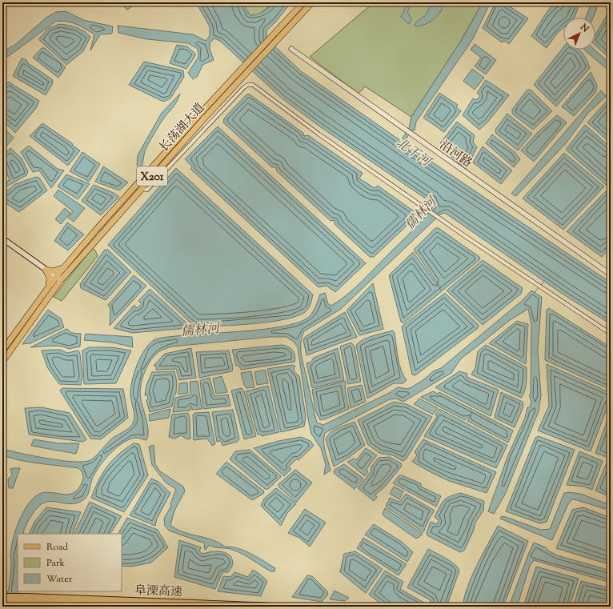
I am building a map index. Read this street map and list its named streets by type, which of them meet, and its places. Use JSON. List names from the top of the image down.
{
  "streets": {
    "highway": ["阜溧高速"],
    "main road": ["长荡湖大道", "X201"],
    "street": ["沿河路"]
  },
  "water": ["北干河", "儒林河"],
  "legend": ["Road", "Park", "Water"],
  "north": "top right"
}
